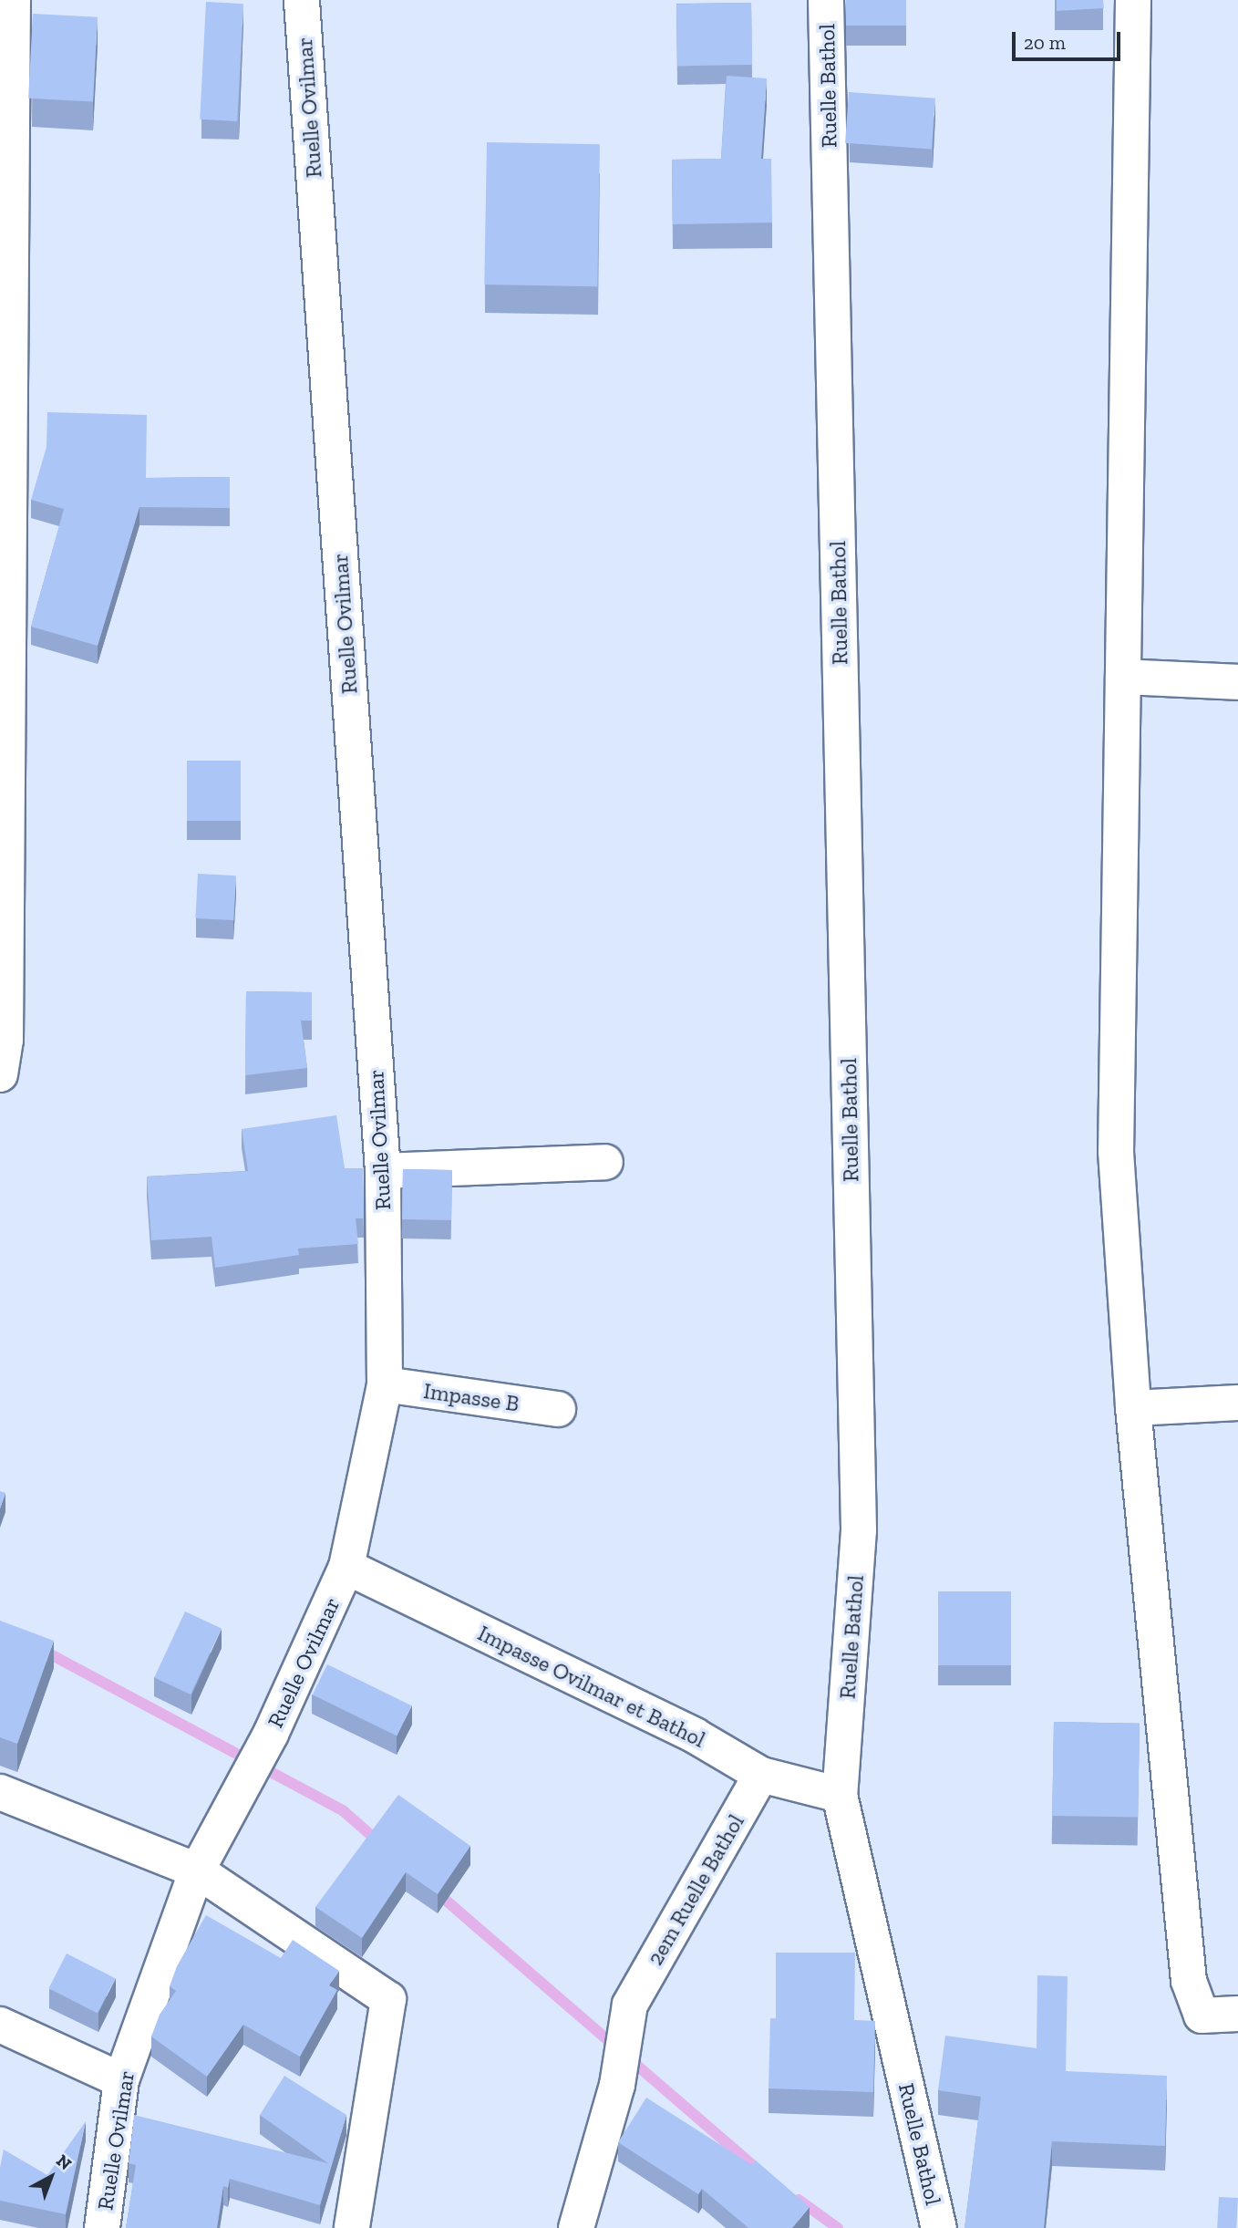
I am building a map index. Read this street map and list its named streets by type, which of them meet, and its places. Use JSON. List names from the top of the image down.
{
  "streets": {
    "street": [
      "Ruelle Bathol",
      "Ruelle Ovilmar",
      "Impasse B",
      "Impasse Ovilmar et Bathol",
      "2em Ruelle Bathol"
    ]
  },
  "crossings": [
    ["Ruelle Bathol", "Impasse Ovilmar et Bathol"],
    ["Ruelle Ovilmar", "Impasse B"],
    ["Ruelle Ovilmar", "Impasse Ovilmar et Bathol"],
    ["Impasse Ovilmar et Bathol", "2em Ruelle Bathol"]
  ],
  "scale_bar": "20 m",
  "north": "top right"
}
